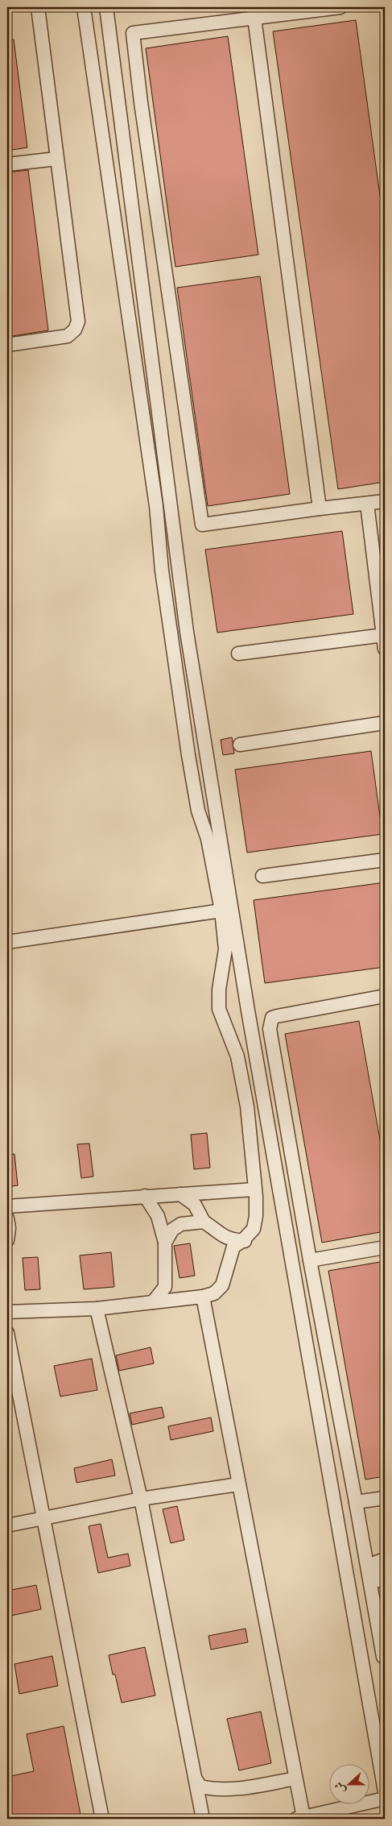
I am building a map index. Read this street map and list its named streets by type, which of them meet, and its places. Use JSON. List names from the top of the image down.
{
  "north": "left"
}
